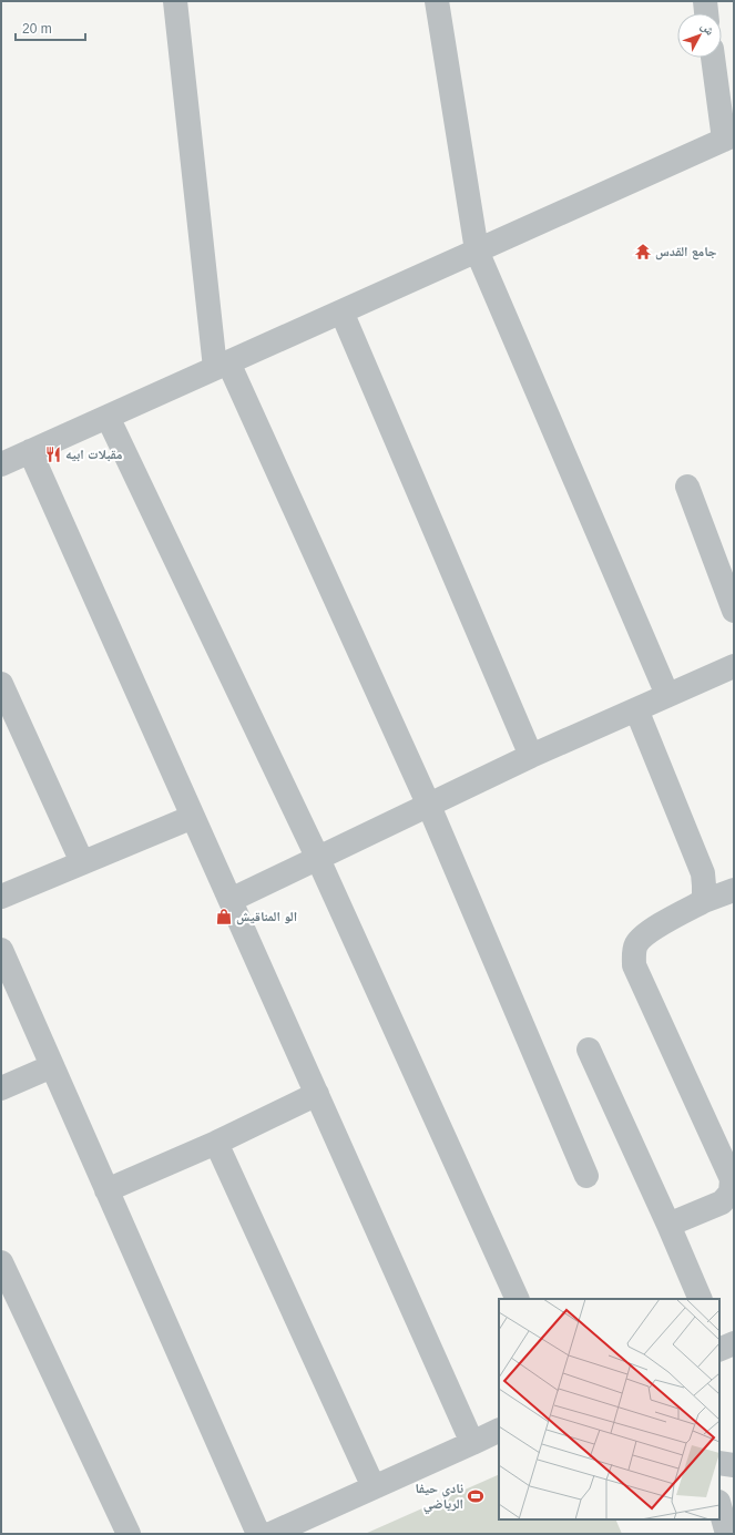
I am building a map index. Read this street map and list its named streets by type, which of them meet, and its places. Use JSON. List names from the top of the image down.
{
  "places": {
    "temple": ["جامع القدس"],
    "restaurant": ["مقبلات ابيه"],
    "shop": ["الو المناقيش"],
    "sports": ["نادي حيفا الرياضي"]
  },
  "scale_bar": "20 m",
  "north": "top right"
}
